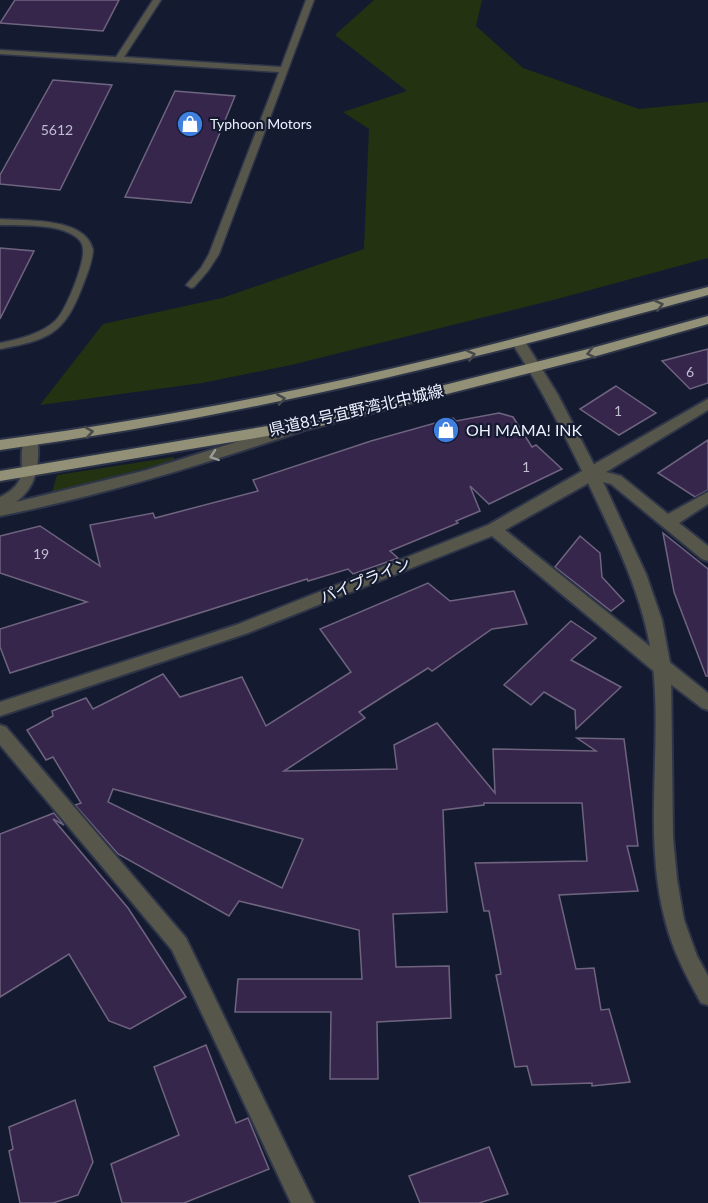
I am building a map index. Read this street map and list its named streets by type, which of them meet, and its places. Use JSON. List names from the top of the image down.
{
  "streets": {
    "main road": ["県道81号宜野湾北中城線"],
    "street": ["パイプライン"]
  },
  "places": {
    "shop": ["Typhoon Motors", "OH MAMA! INK"]
  },
  "house_numbers": [
    "5612",
    "6",
    "1",
    "1",
    "19"
  ]
}
